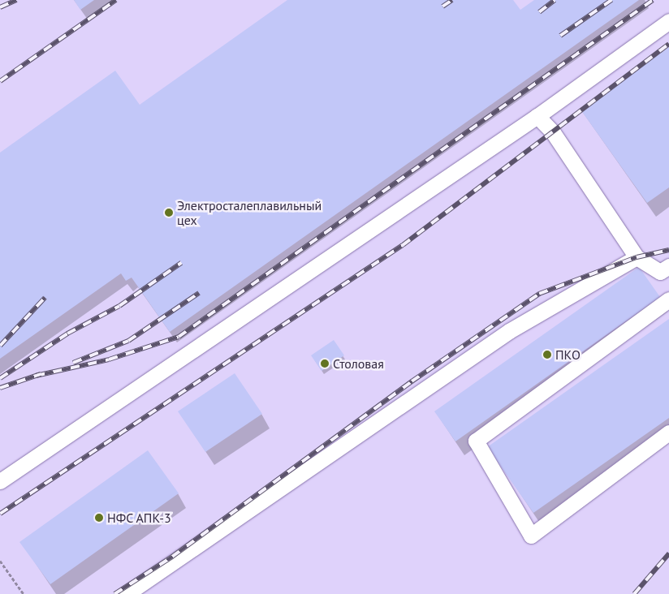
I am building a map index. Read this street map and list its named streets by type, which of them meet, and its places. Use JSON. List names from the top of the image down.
{
  "places": [
    "Электросталеплавильный цех",
    "ПКО",
    "Столовая",
    "НФС АПК-3"
  ]
}
